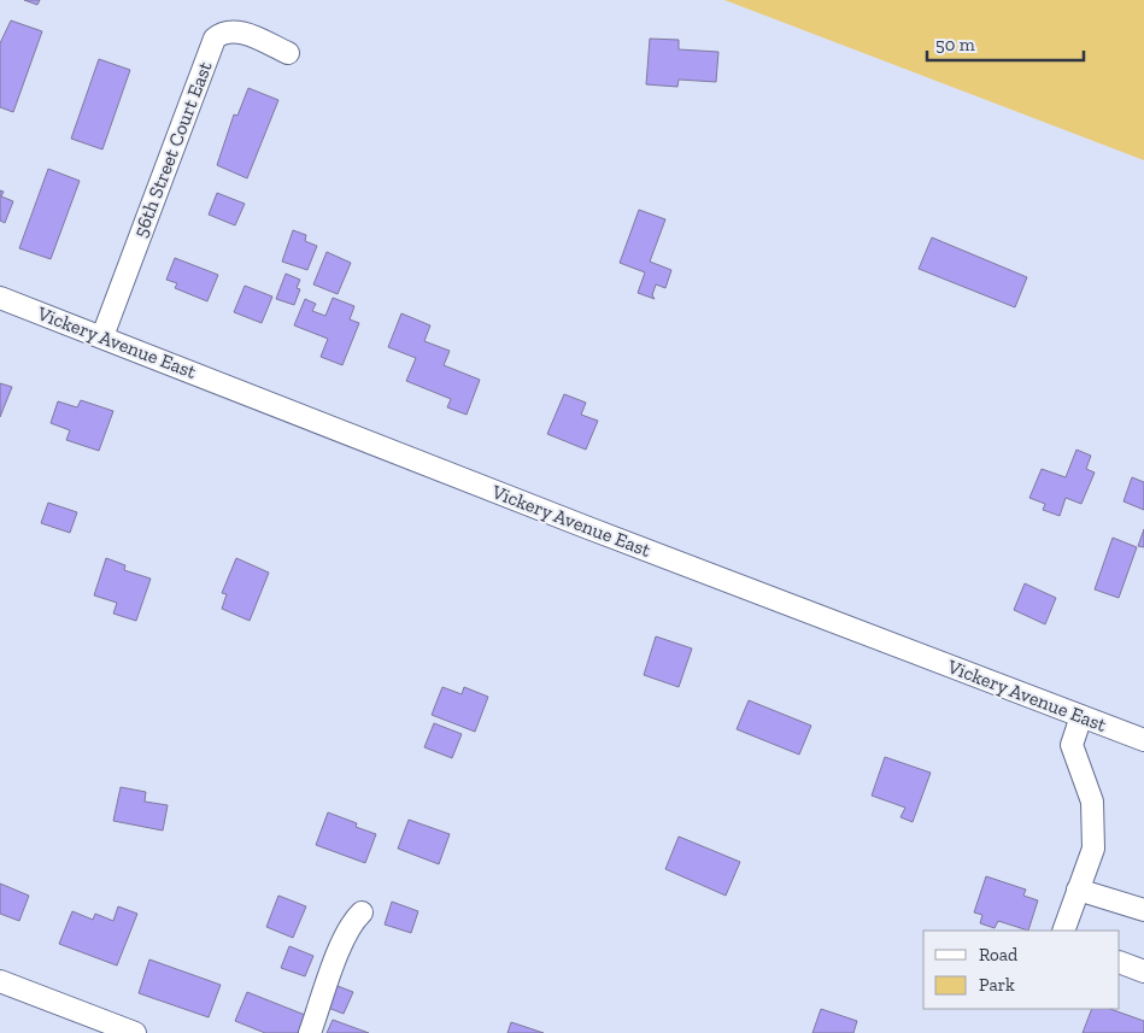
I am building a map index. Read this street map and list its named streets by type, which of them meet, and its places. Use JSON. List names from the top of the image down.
{
  "streets": {
    "street": ["56th Street Court East", "Vickery Avenue East"]
  },
  "crossings": [
    ["56th Street Court East", "Vickery Avenue East"]
  ],
  "legend": ["Road", "Park"],
  "scale_bar": "50 m"
}
